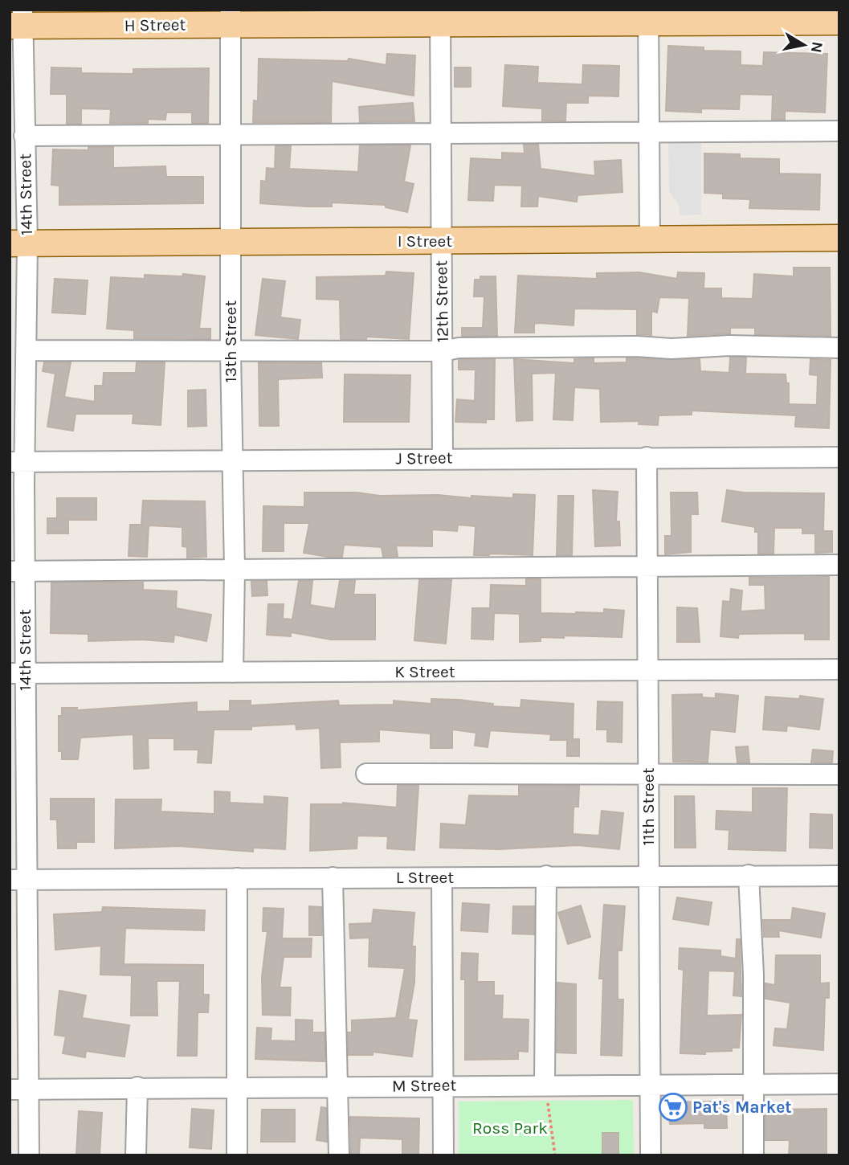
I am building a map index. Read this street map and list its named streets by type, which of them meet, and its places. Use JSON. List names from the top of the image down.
{
  "streets": {
    "main road": ["H Street", "I Street"],
    "street": [
      "14th Street",
      "12th Street",
      "13th Street",
      "J Street",
      "K Street",
      "11th Street",
      "L Street",
      "M Street"
    ]
  },
  "crossings": [
    ["H Street", "14th Street"],
    ["H Street", "12th Street"],
    ["H Street", "13th Street"],
    ["14th Street", "I Street"],
    ["14th Street", "J Street"],
    ["14th Street", "K Street"],
    ["14th Street", "L Street"],
    ["14th Street", "M Street"],
    ["I Street", "12th Street"],
    ["I Street", "13th Street"],
    ["12th Street", "J Street"],
    ["13th Street", "J Street"],
    ["13th Street", "K Street"],
    ["J Street", "11th Street"],
    ["K Street", "11th Street"],
    ["11th Street", "L Street"],
    ["11th Street", "M Street"]
  ],
  "parks": ["Ross Park"],
  "places": {
    "supermarket": ["Pat's Market"]
  },
  "north": "right"
}
